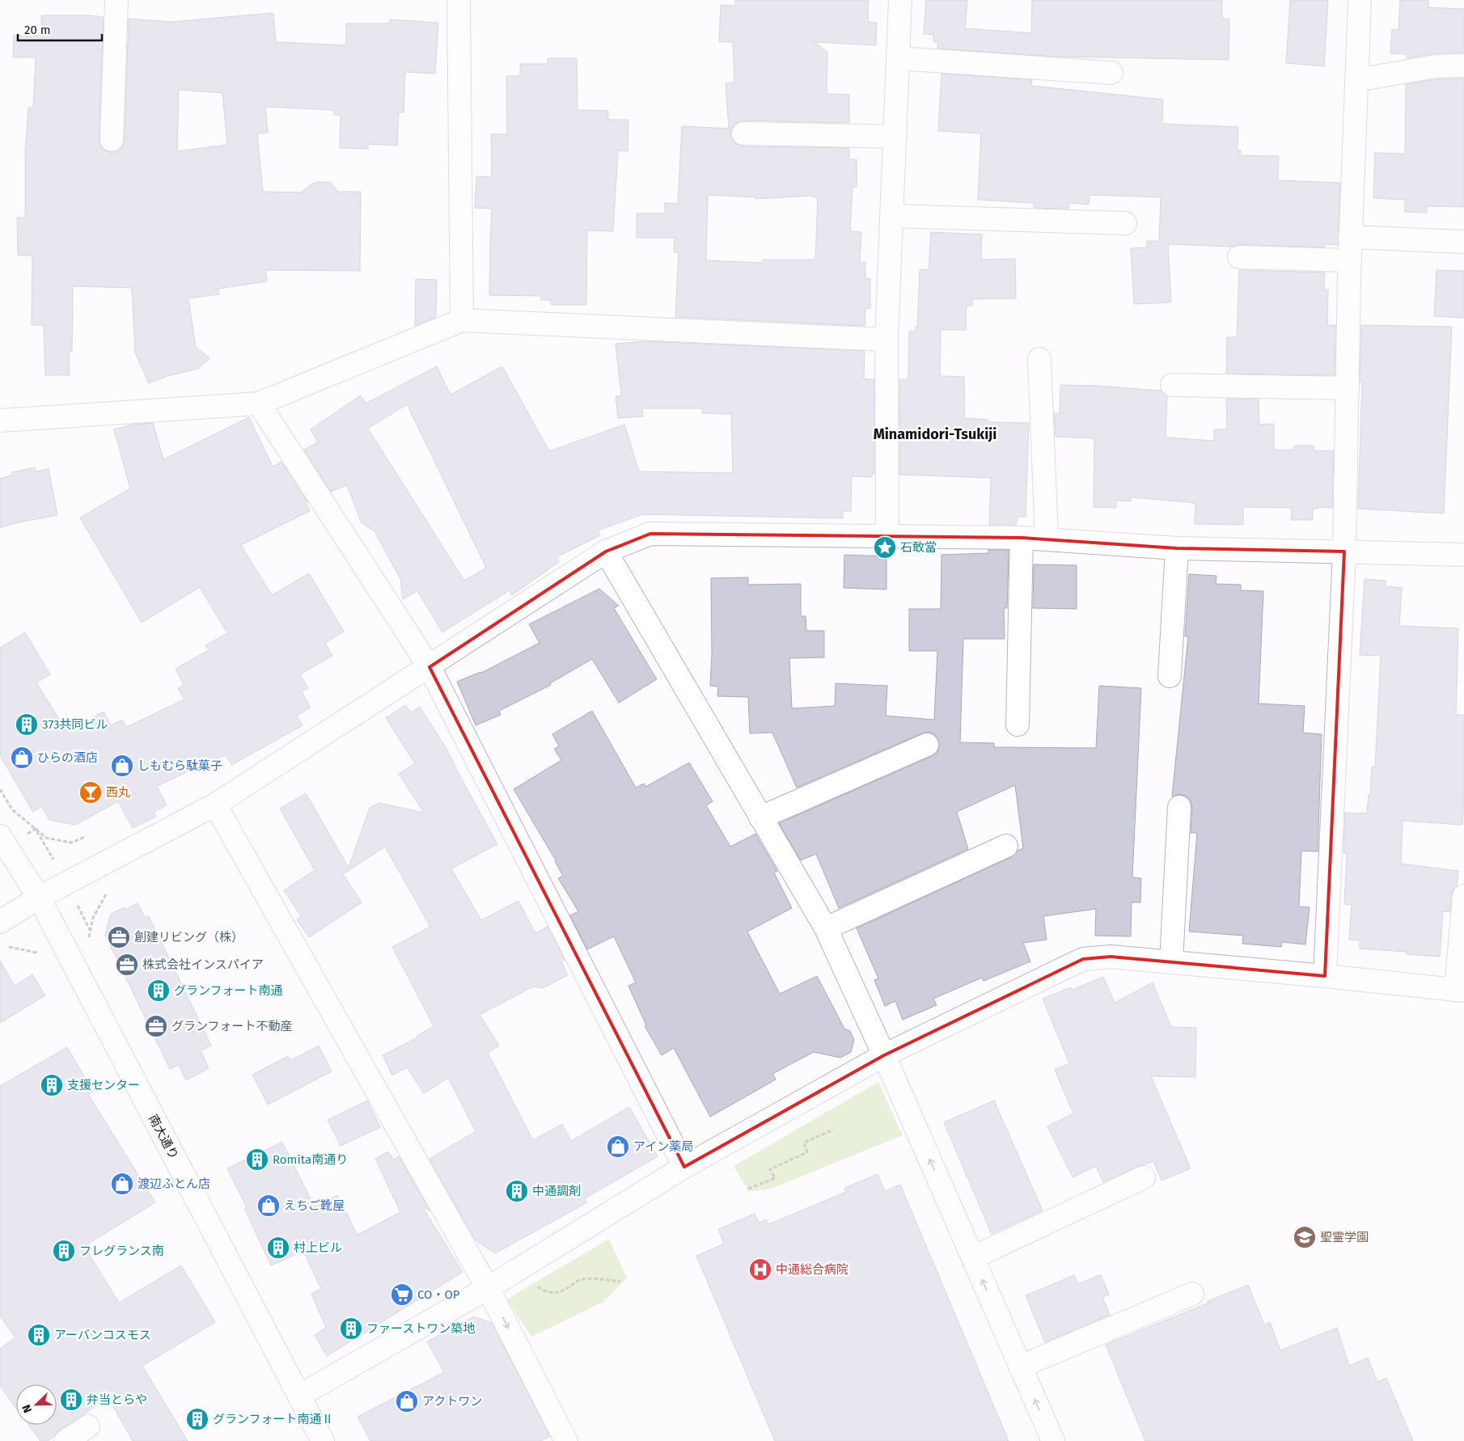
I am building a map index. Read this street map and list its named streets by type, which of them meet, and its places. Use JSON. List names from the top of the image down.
{
  "streets": {
    "street": ["南大通り"]
  },
  "districts": ["Minamidori-Tsukiji"],
  "places": {
    "place": ["石敢當"],
    "building": [
      "373共同ビル",
      "グランフォート南通",
      "支援センター",
      "Romita南通り",
      "中通調剤",
      "村上ビル",
      "フレグランス南",
      "ファーストワン築地",
      "アーバンコスモス",
      "弁当とらや",
      "グランフォート南通Ⅱ"
    ],
    "shop": [
      "ひらの酒店",
      "しもむら駄菓子",
      "アイン薬局",
      "渡辺ふとん店",
      "えちご靴屋",
      "アクトワン"
    ],
    "bar": ["西丸"],
    "office": ["創建リビング（株）", "株式会社インスパイア", "グランフォート不動産"],
    "school or university": ["聖霊学園"],
    "hospital": ["中通総合病院"],
    "supermarket": ["CO・OP"]
  },
  "scale_bar": "20 m",
  "north": "bottom left"
}
